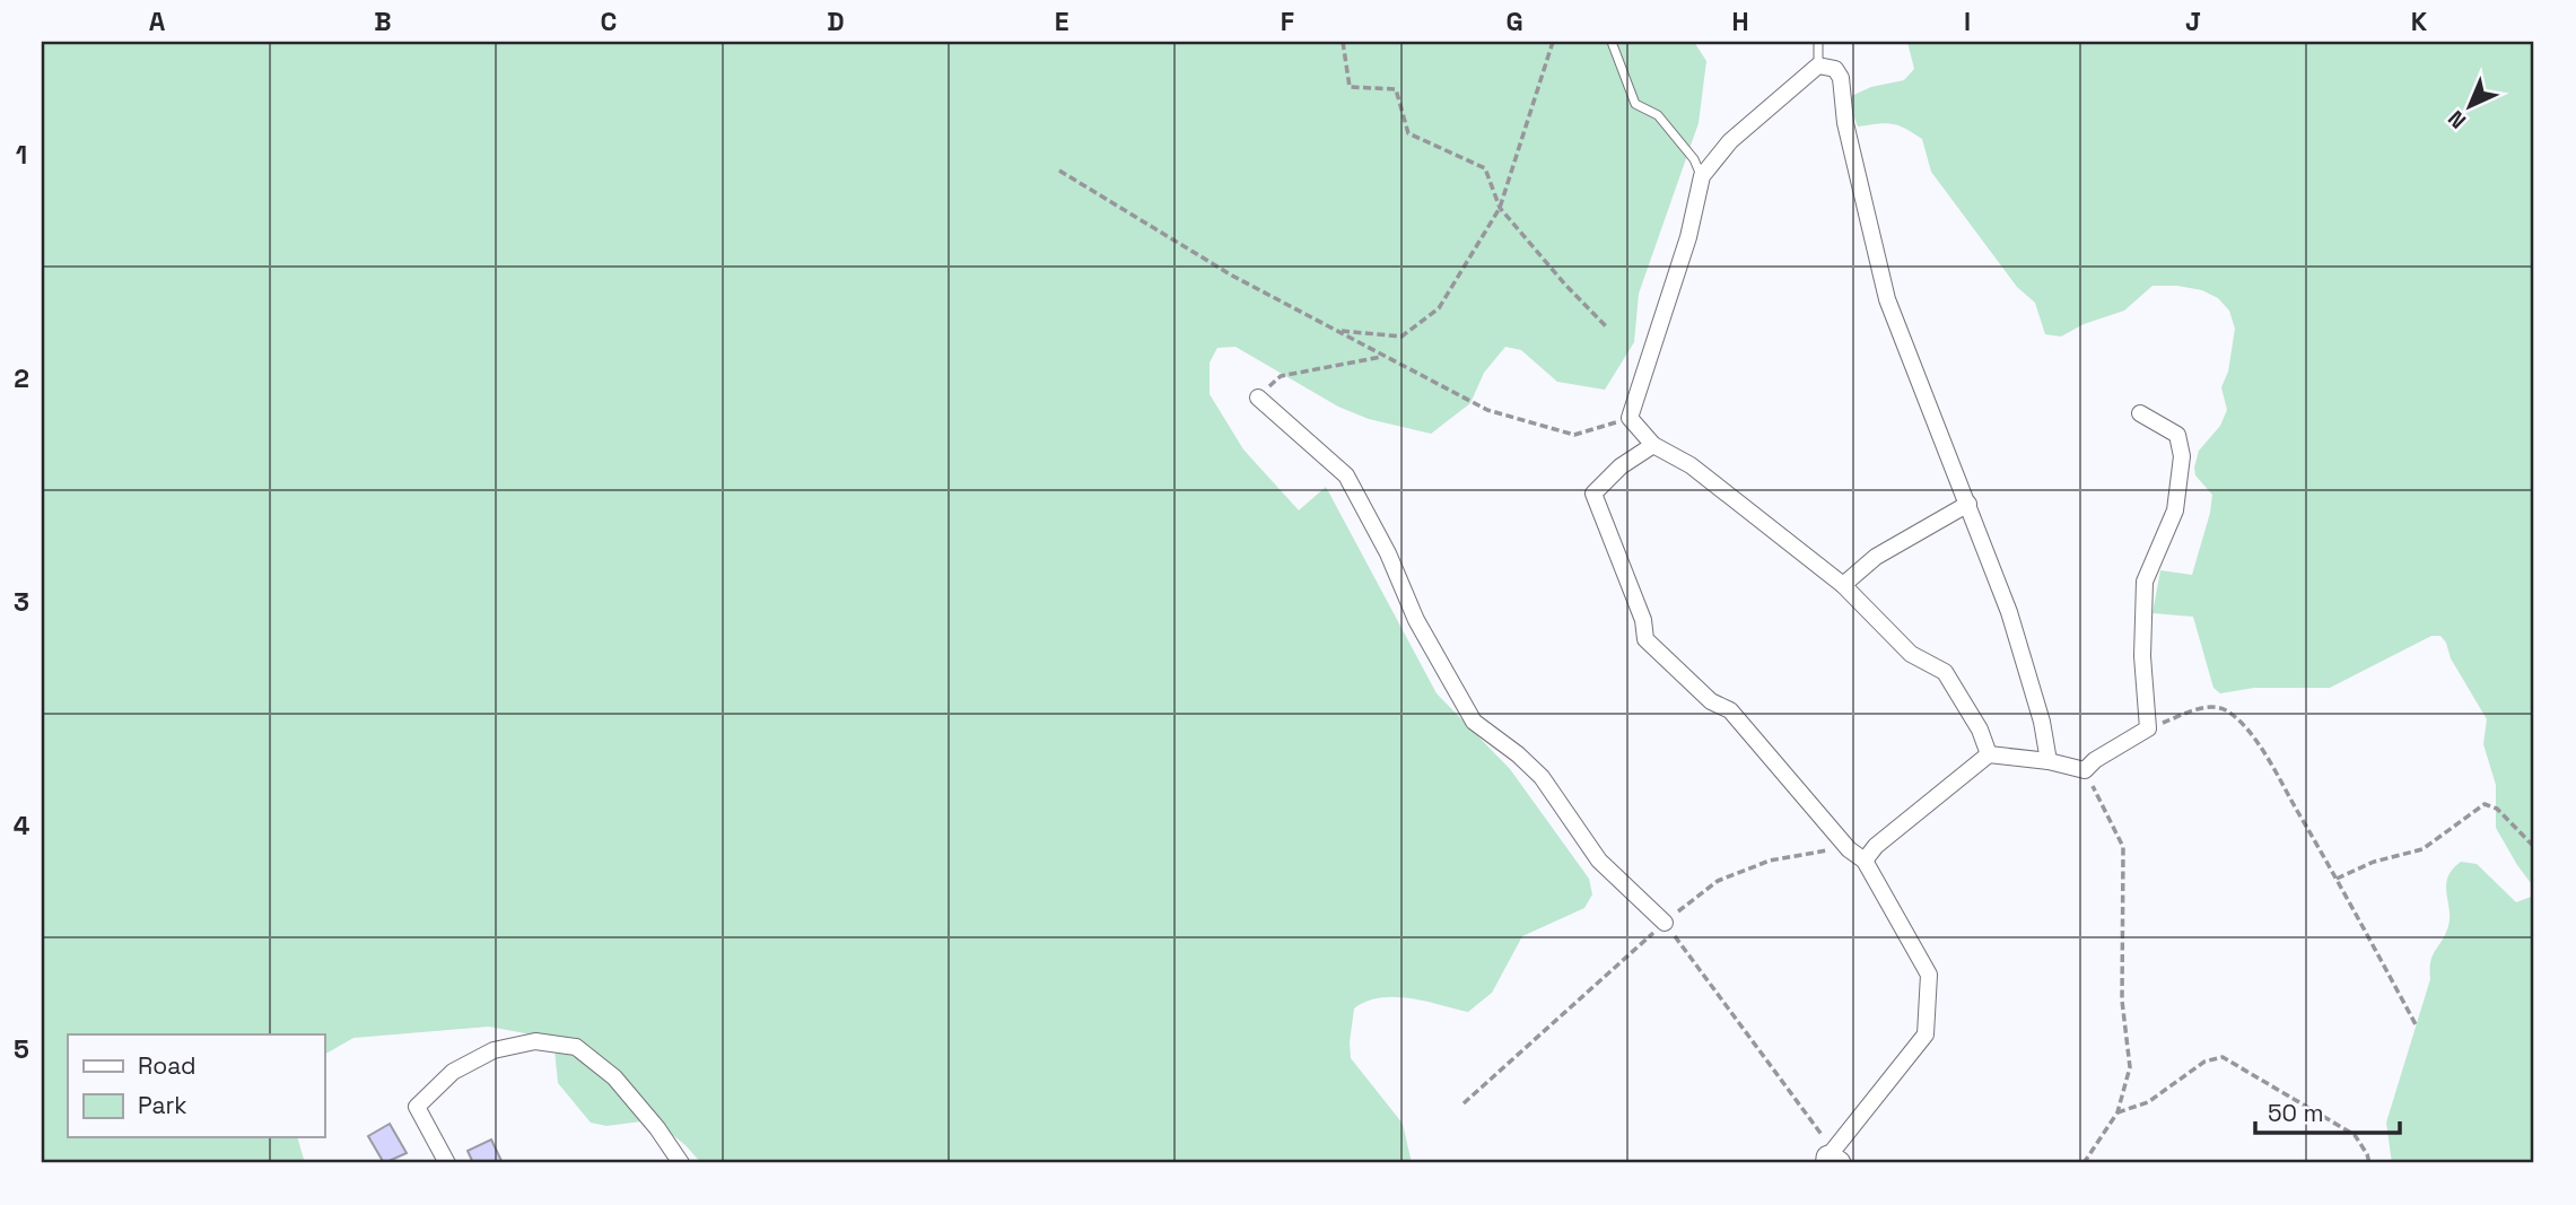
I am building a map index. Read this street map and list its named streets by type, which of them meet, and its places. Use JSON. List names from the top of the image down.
{
  "legend": ["Road", "Park"],
  "scale_bar": "50 m",
  "north": "bottom left",
  "grid": {
    "columns": [
      "A",
      "B",
      "C",
      "D",
      "E",
      "F",
      "G",
      "H",
      "I",
      "J",
      "K"
    ],
    "rows": [
      "1",
      "2",
      "3",
      "4",
      "5"
    ]
  }
}
